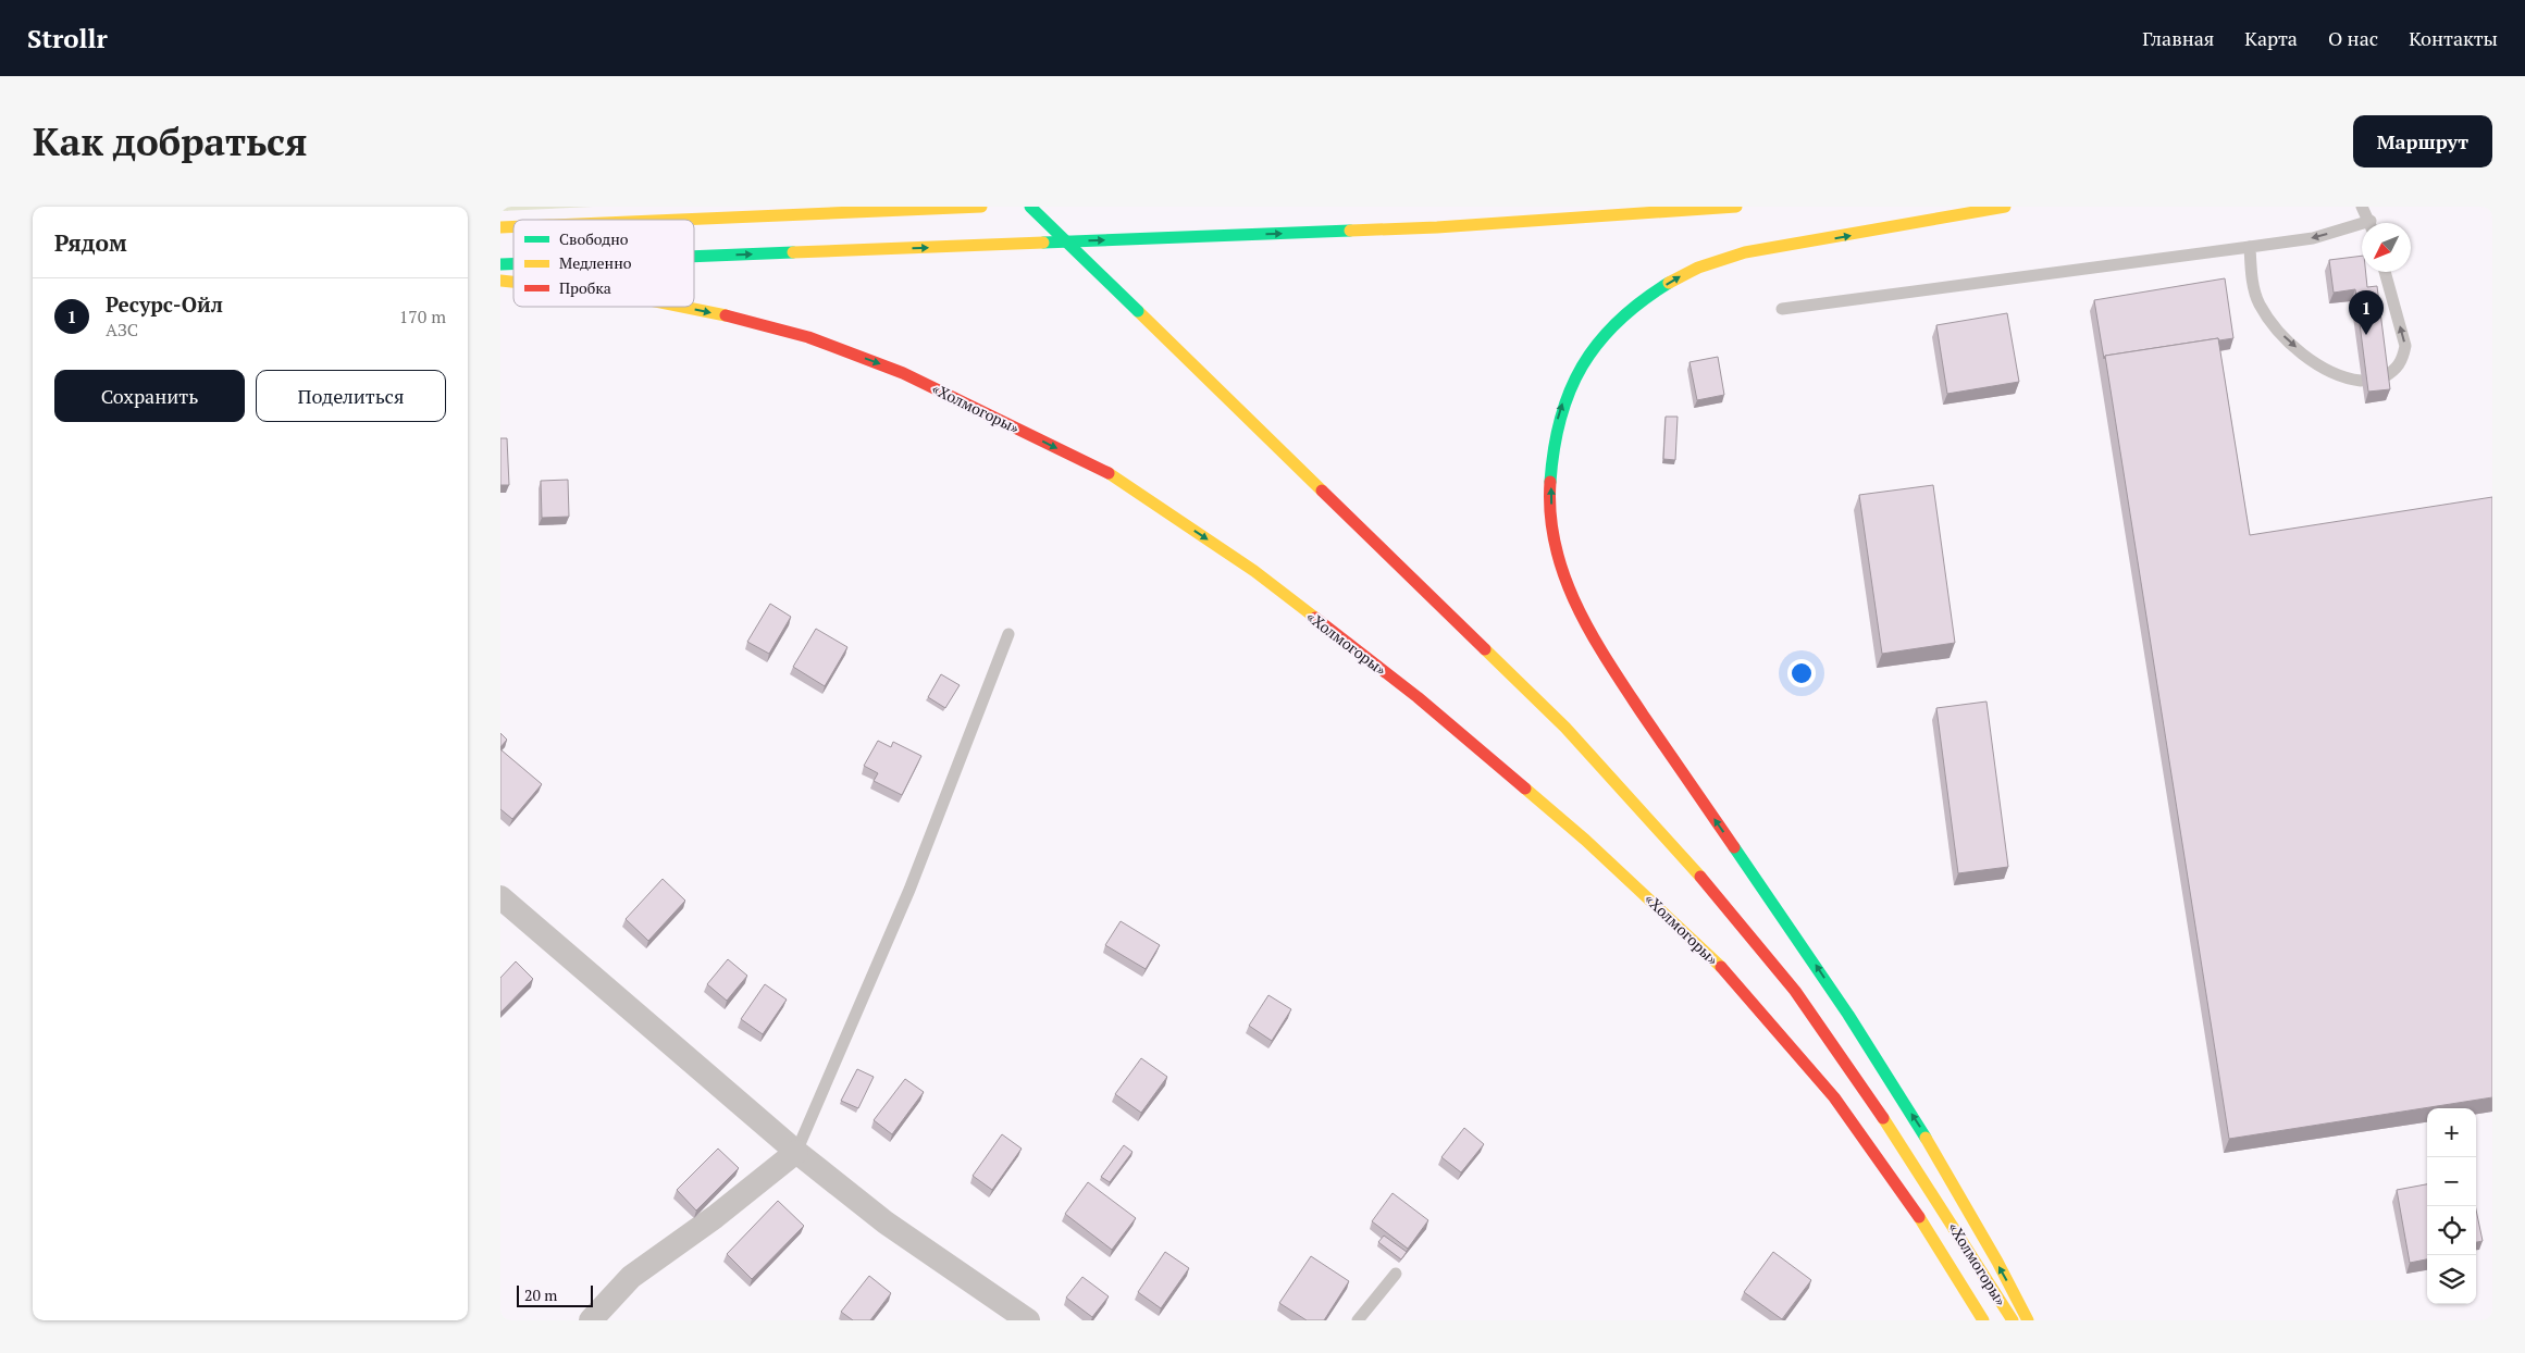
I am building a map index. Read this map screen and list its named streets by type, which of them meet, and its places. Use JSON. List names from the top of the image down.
{
  "streets": {
    "main road": ["«Холмогоры»"]
  },
  "legend": ["Свободно", "Медленно", "Пробка"],
  "scale_bar": "20 m",
  "north": "bottom left",
  "page": {
    "header": "Strollr",
    "nav": [
      "Главная",
      "Карта",
      "О нас",
      "Контакты"
    ],
    "buttons": [
      "Маршрут",
      ["Сохранить", "Поделиться"]
    ],
    "title": "Как добраться",
    "heading": "Рядом",
    "list": [
      {
        "mark": "1",
        "name": "Ресурс-Ойл",
        "note": "АЗС",
        "value": "170 m"
      }
    ],
    "pins": "1",
    "map_buttons": ["+", "−"],
    "scale": "20 m"
  }
}
